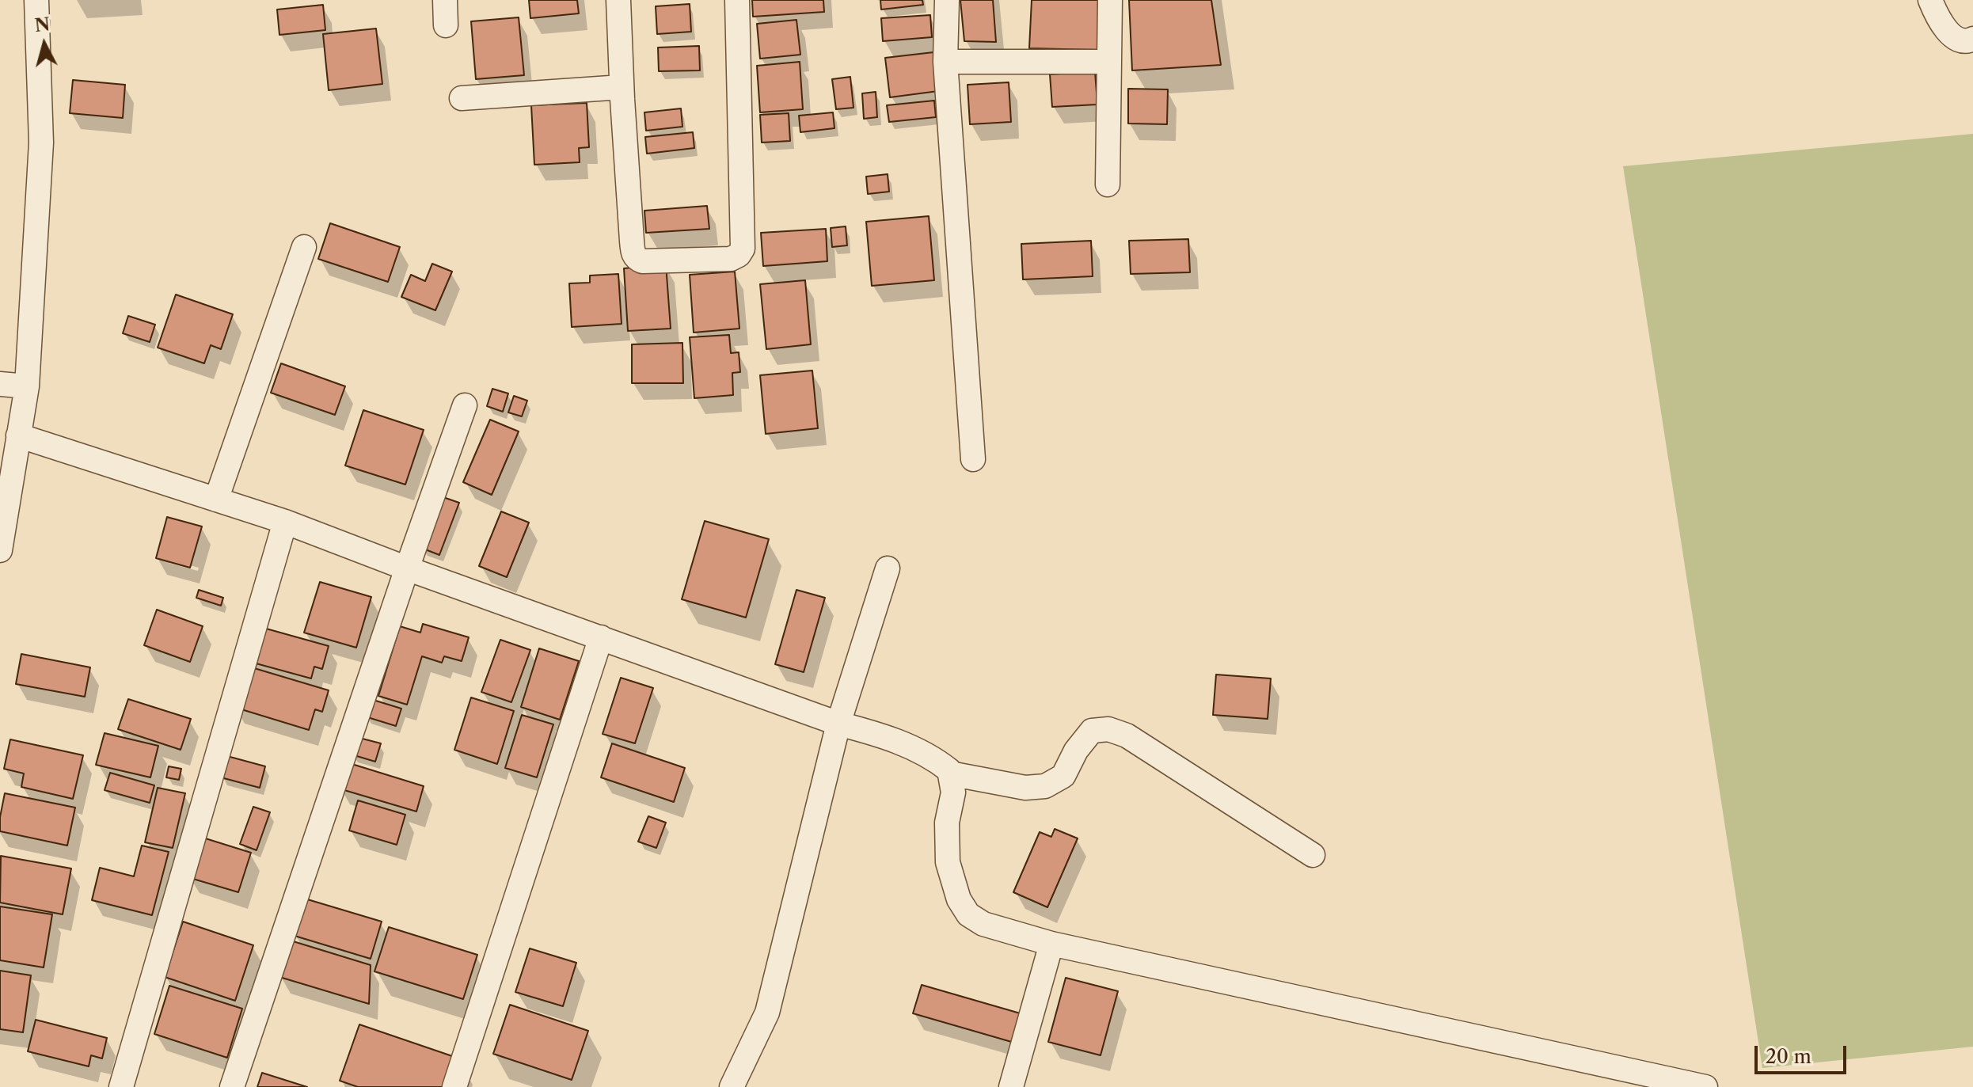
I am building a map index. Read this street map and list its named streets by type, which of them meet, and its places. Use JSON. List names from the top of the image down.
{
  "scale_bar": "20 m",
  "north": "top"
}
